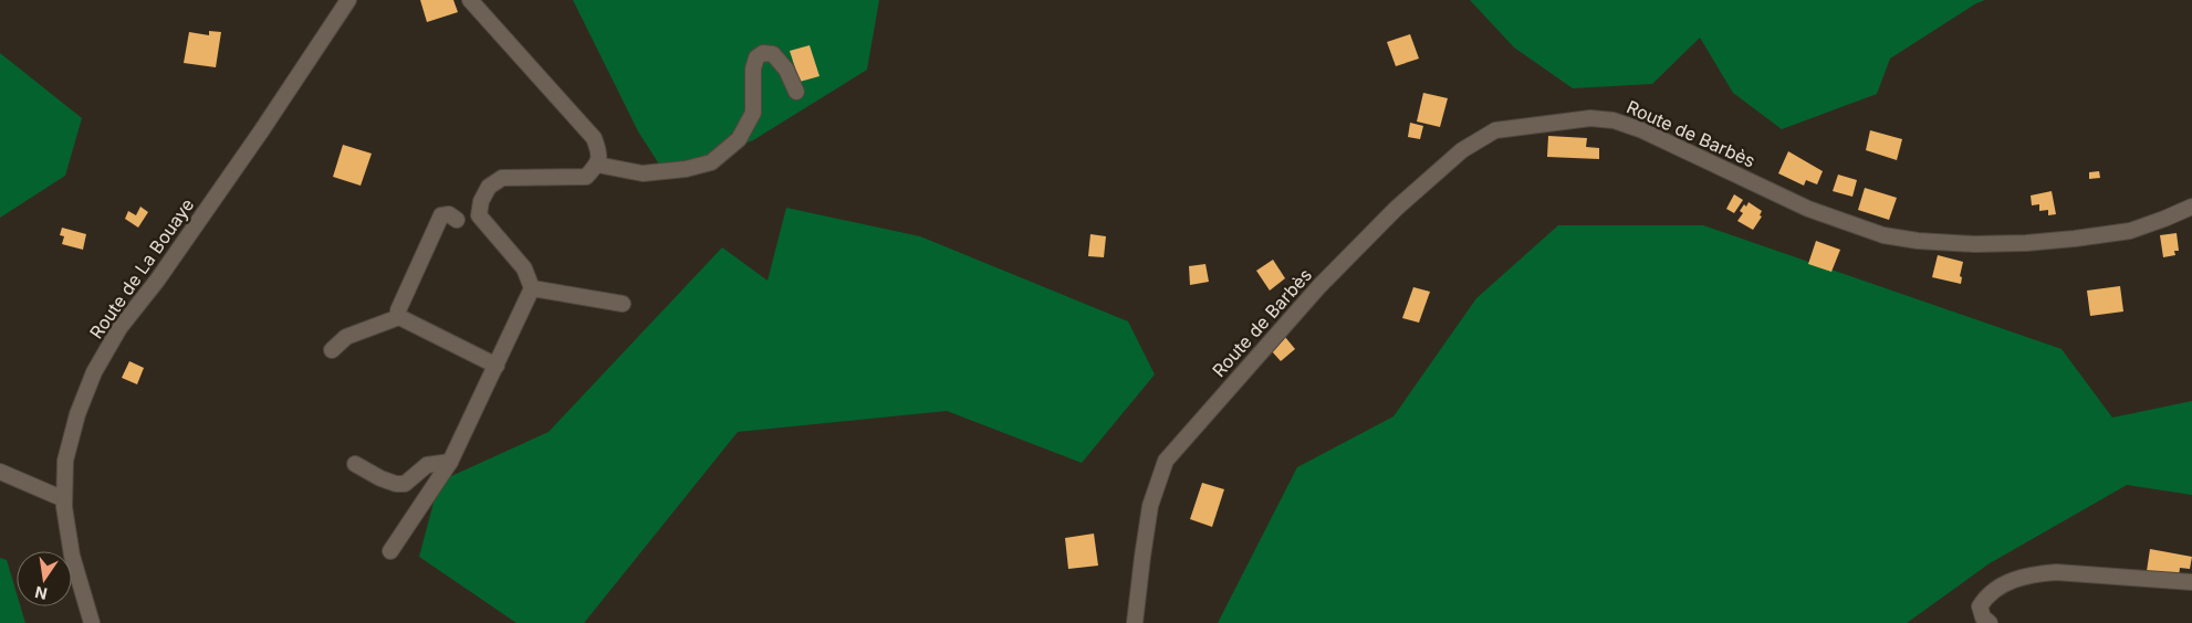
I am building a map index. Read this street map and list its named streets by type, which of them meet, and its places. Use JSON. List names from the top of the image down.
{
  "streets": {
    "street": ["Route de Barbès", "Route de La Bouaye"]
  },
  "north": "bottom"
}
